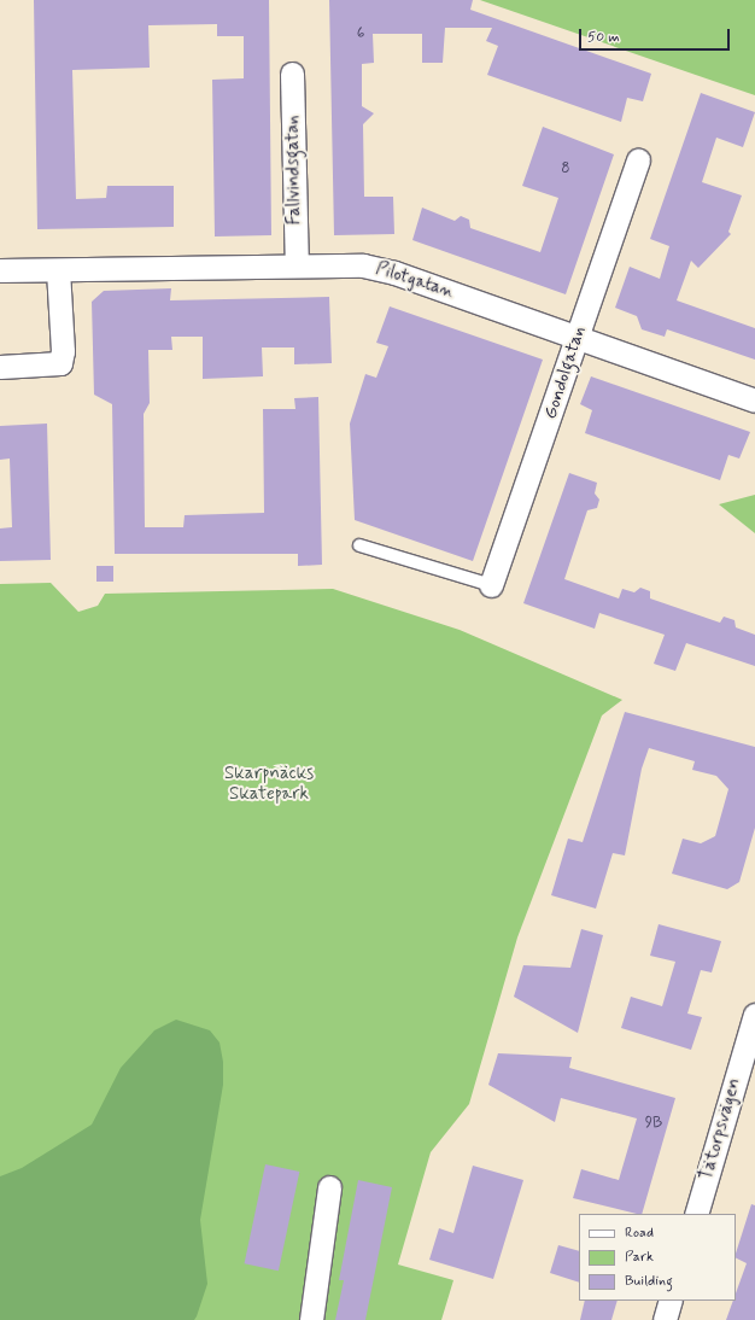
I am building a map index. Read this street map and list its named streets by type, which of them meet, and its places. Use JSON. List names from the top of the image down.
{
  "streets": {
    "street": [
      "Fallvindsgatan",
      "Pilotgatan",
      "Gondolgatan",
      "Tätorpsvägen"
    ]
  },
  "crossings": [
    ["Fallvindsgatan", "Pilotgatan"],
    ["Pilotgatan", "Gondolgatan"]
  ],
  "parks": ["Skarpnäcks Skatepark"],
  "house_numbers": ["6", "8", "9B"],
  "legend": ["Road", "Park", "Building"],
  "scale_bar": "50 m"
}
